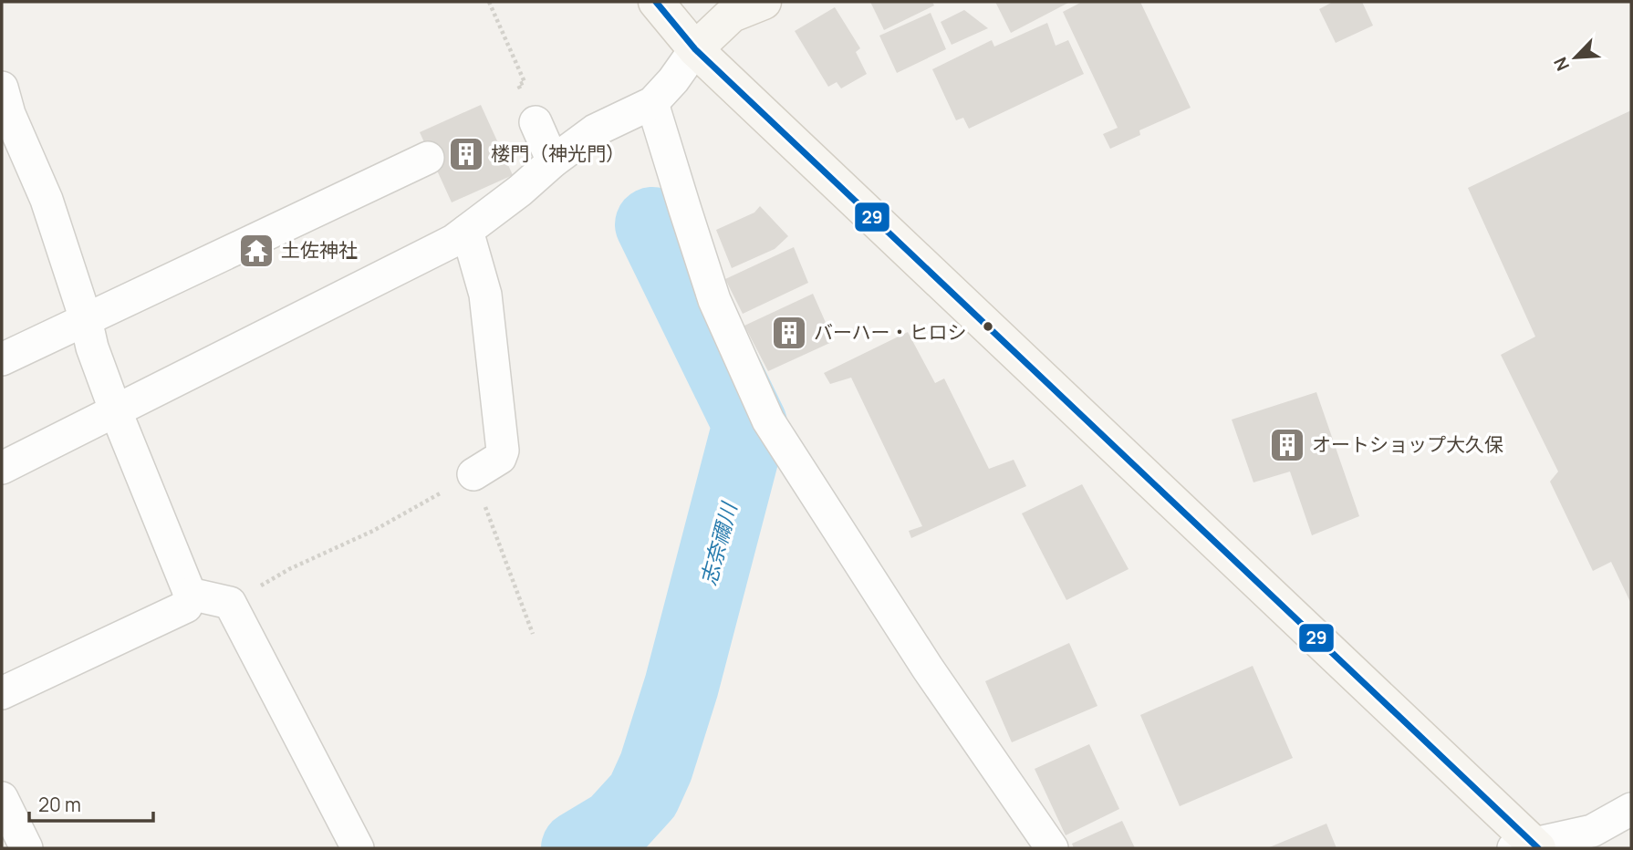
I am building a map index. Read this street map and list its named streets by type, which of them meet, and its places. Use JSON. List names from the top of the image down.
{
  "water": ["志奈禰川"],
  "places": {
    "building": ["楼門（神光門）", "バーハー・ヒロシ", "オートショップ大久保"],
    "temple": ["土佐神社"]
  },
  "lines": ["transit line 29"],
  "scale_bar": "20 m",
  "north": "bottom left"
}
